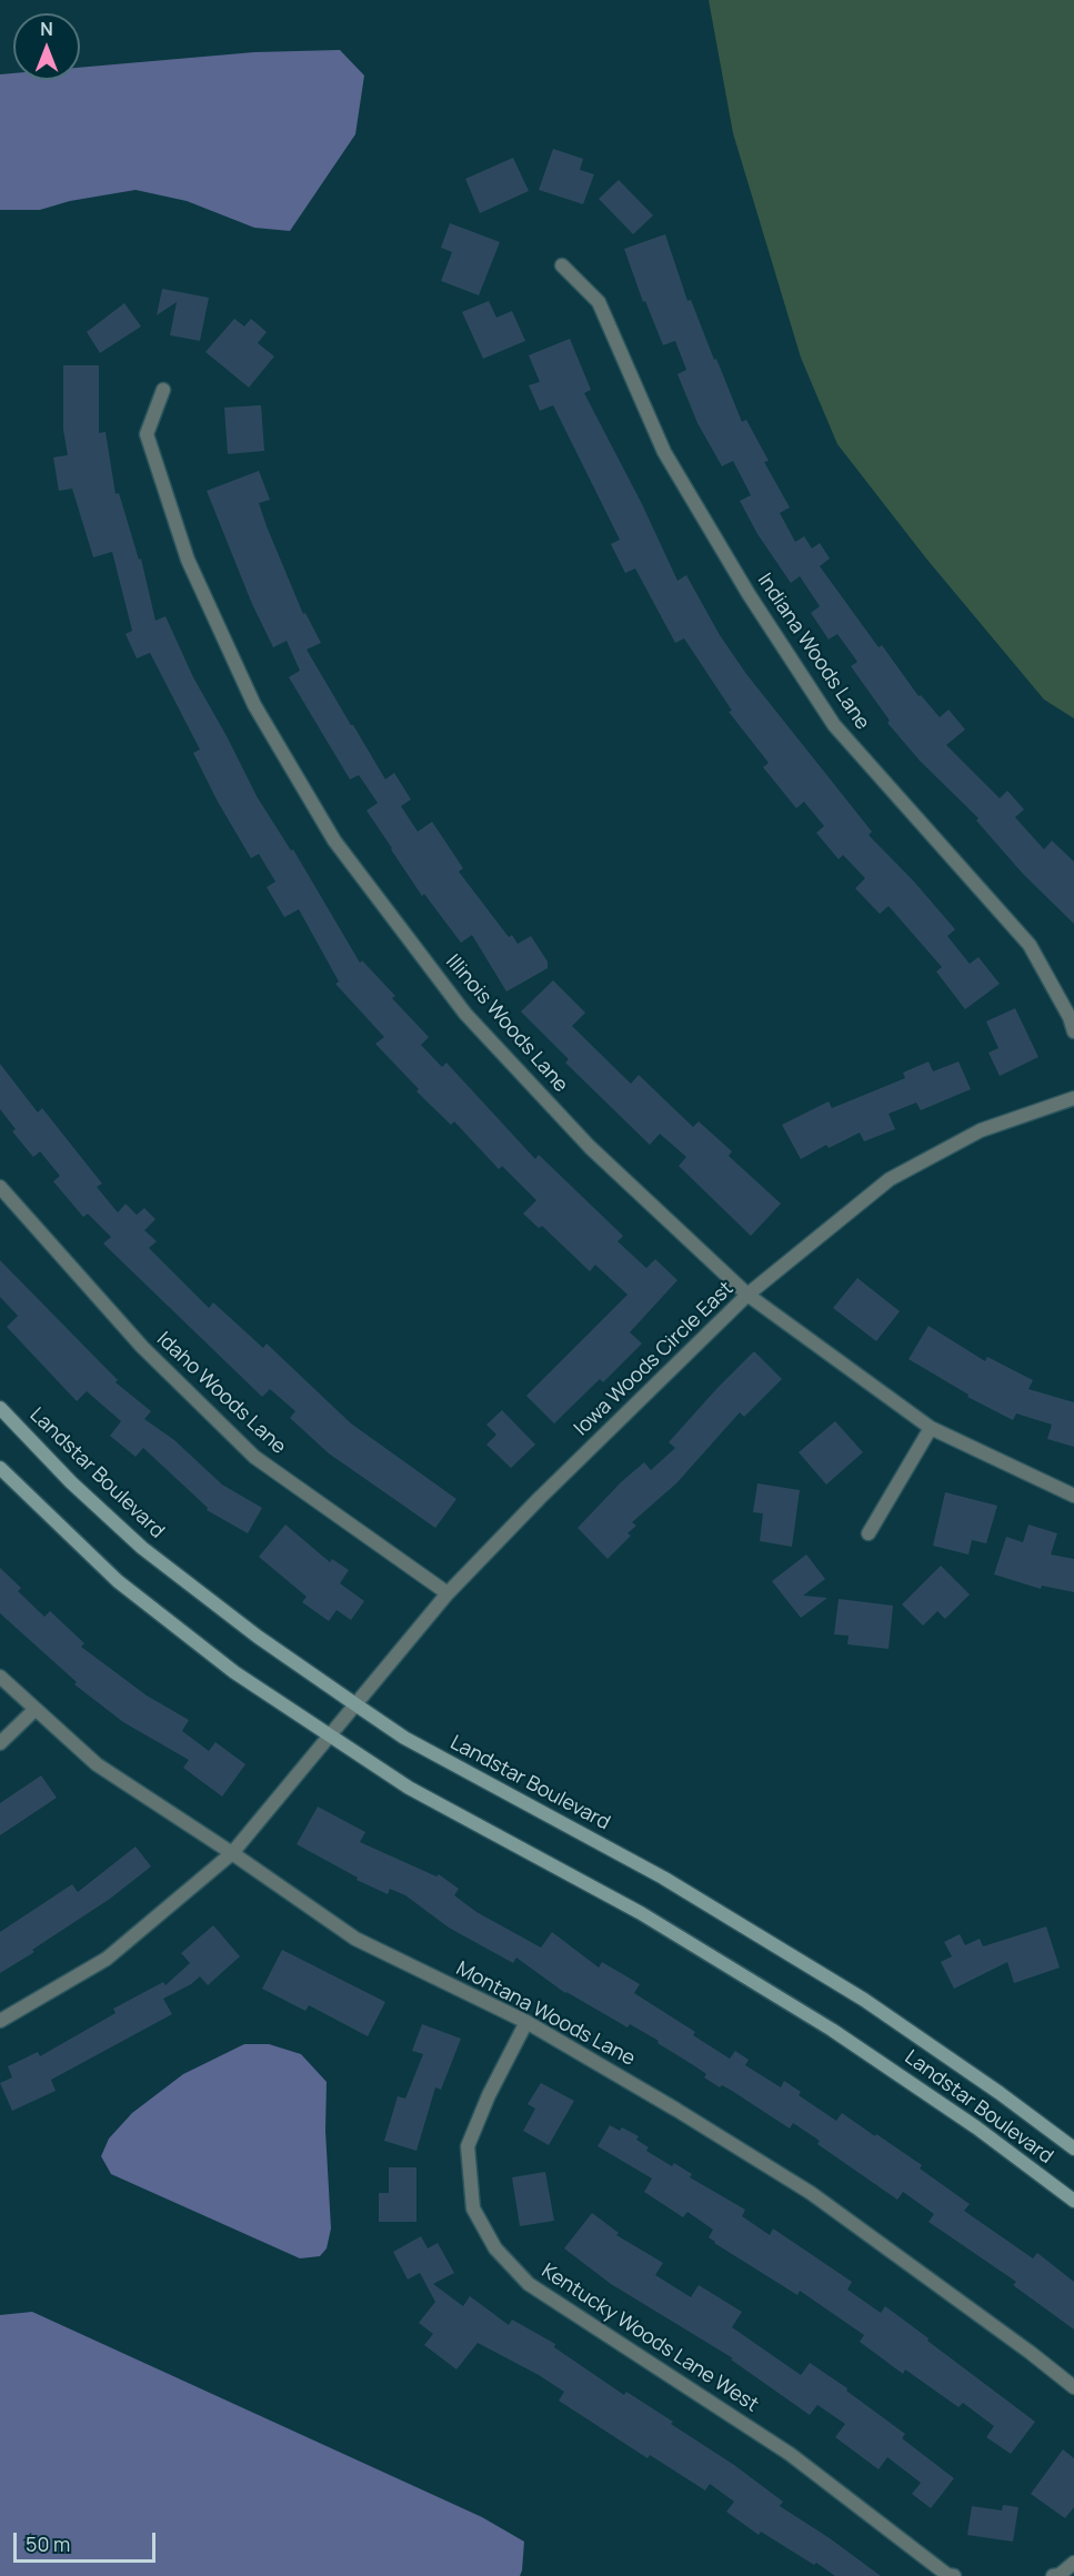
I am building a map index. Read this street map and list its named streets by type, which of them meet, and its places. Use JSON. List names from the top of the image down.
{
  "streets": {
    "street": [
      "Indiana Woods Lane",
      "Illinois Woods Lane",
      "Iowa Woods Circle East",
      "Idaho Woods Lane",
      "Landstar Boulevard",
      "Montana Woods Lane",
      "Kentucky Woods Lane West"
    ]
  },
  "crossings": [
    ["Illinois Woods Lane", "Iowa Woods Circle East"],
    ["Iowa Woods Circle East", "Idaho Woods Lane"],
    ["Iowa Woods Circle East", "Landstar Boulevard"],
    ["Iowa Woods Circle East", "Montana Woods Lane"],
    ["Montana Woods Lane", "Kentucky Woods Lane West"]
  ],
  "scale_bar": "50 m",
  "north": "top"
}
